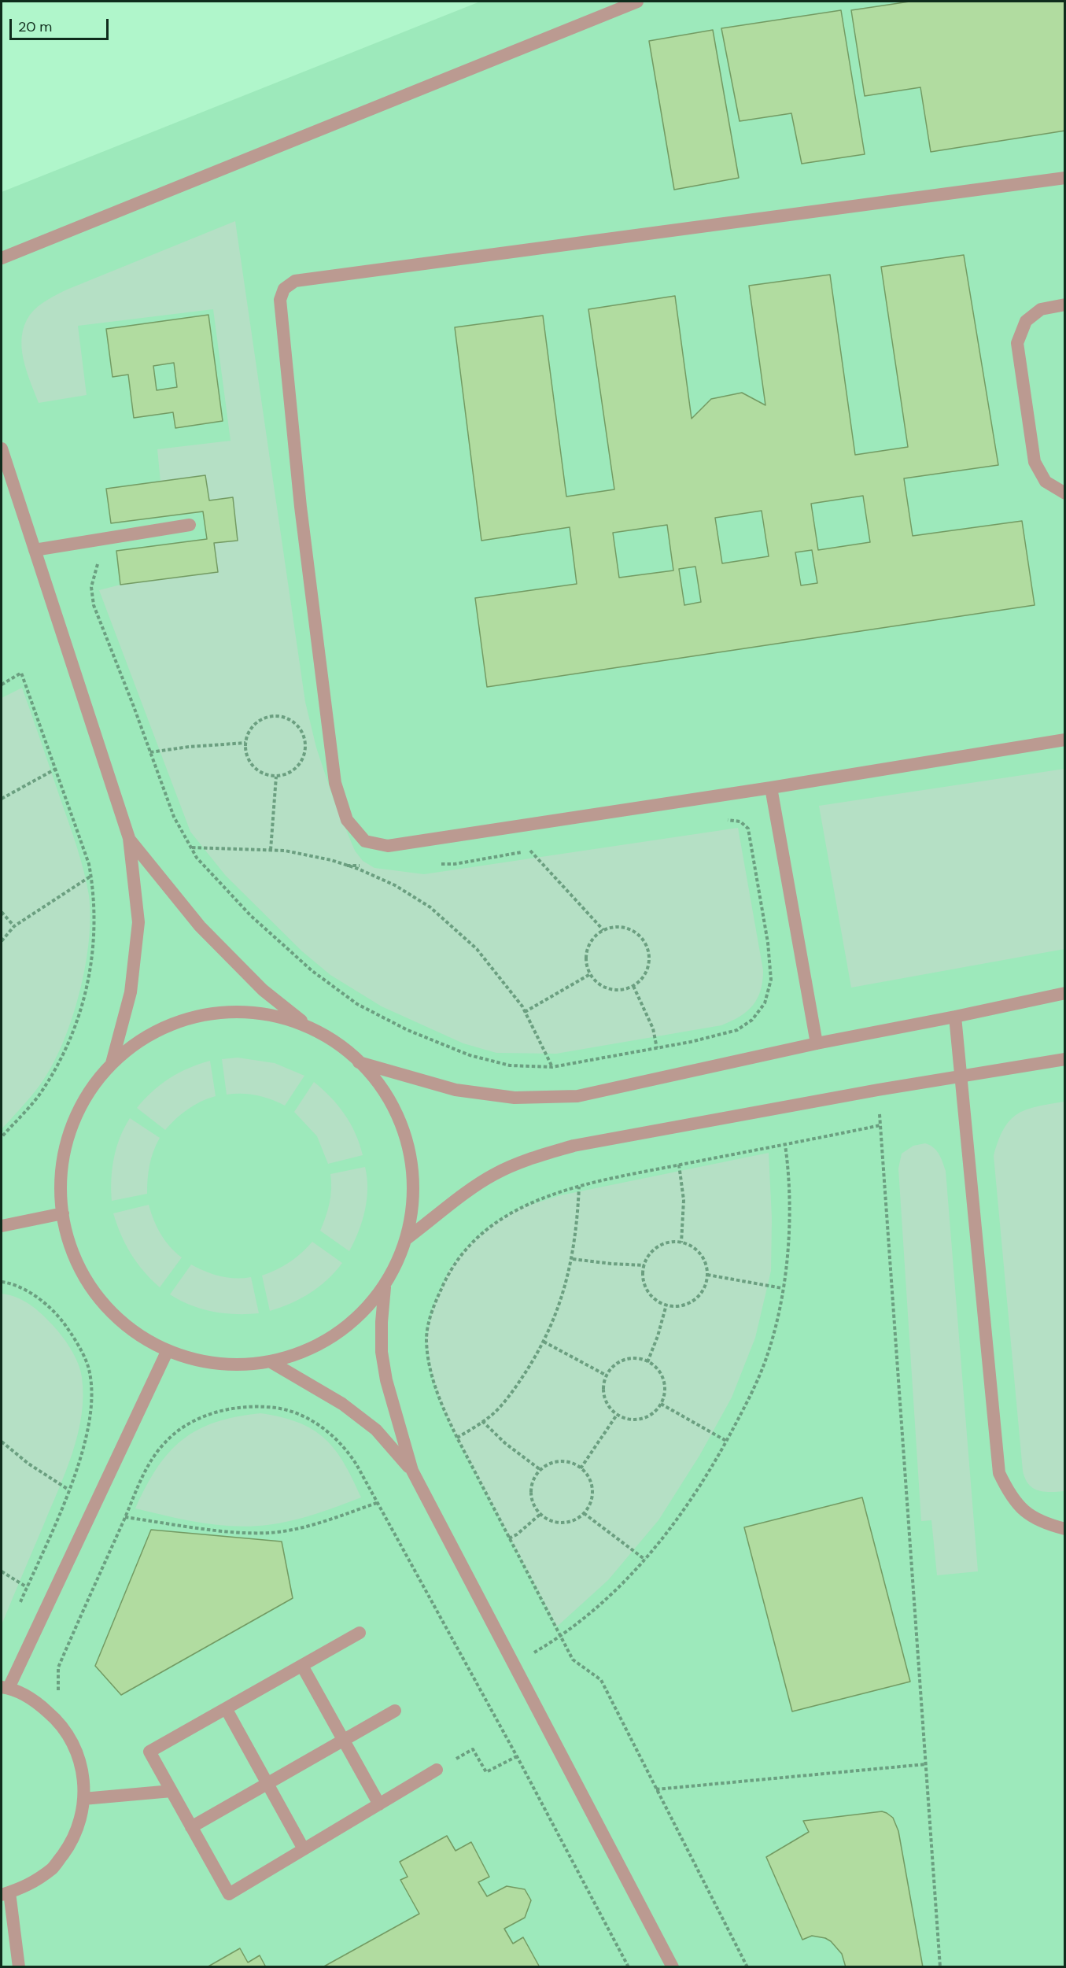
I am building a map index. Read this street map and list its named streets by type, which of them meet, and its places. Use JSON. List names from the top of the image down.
{
  "scale_bar": "20 m"
}
